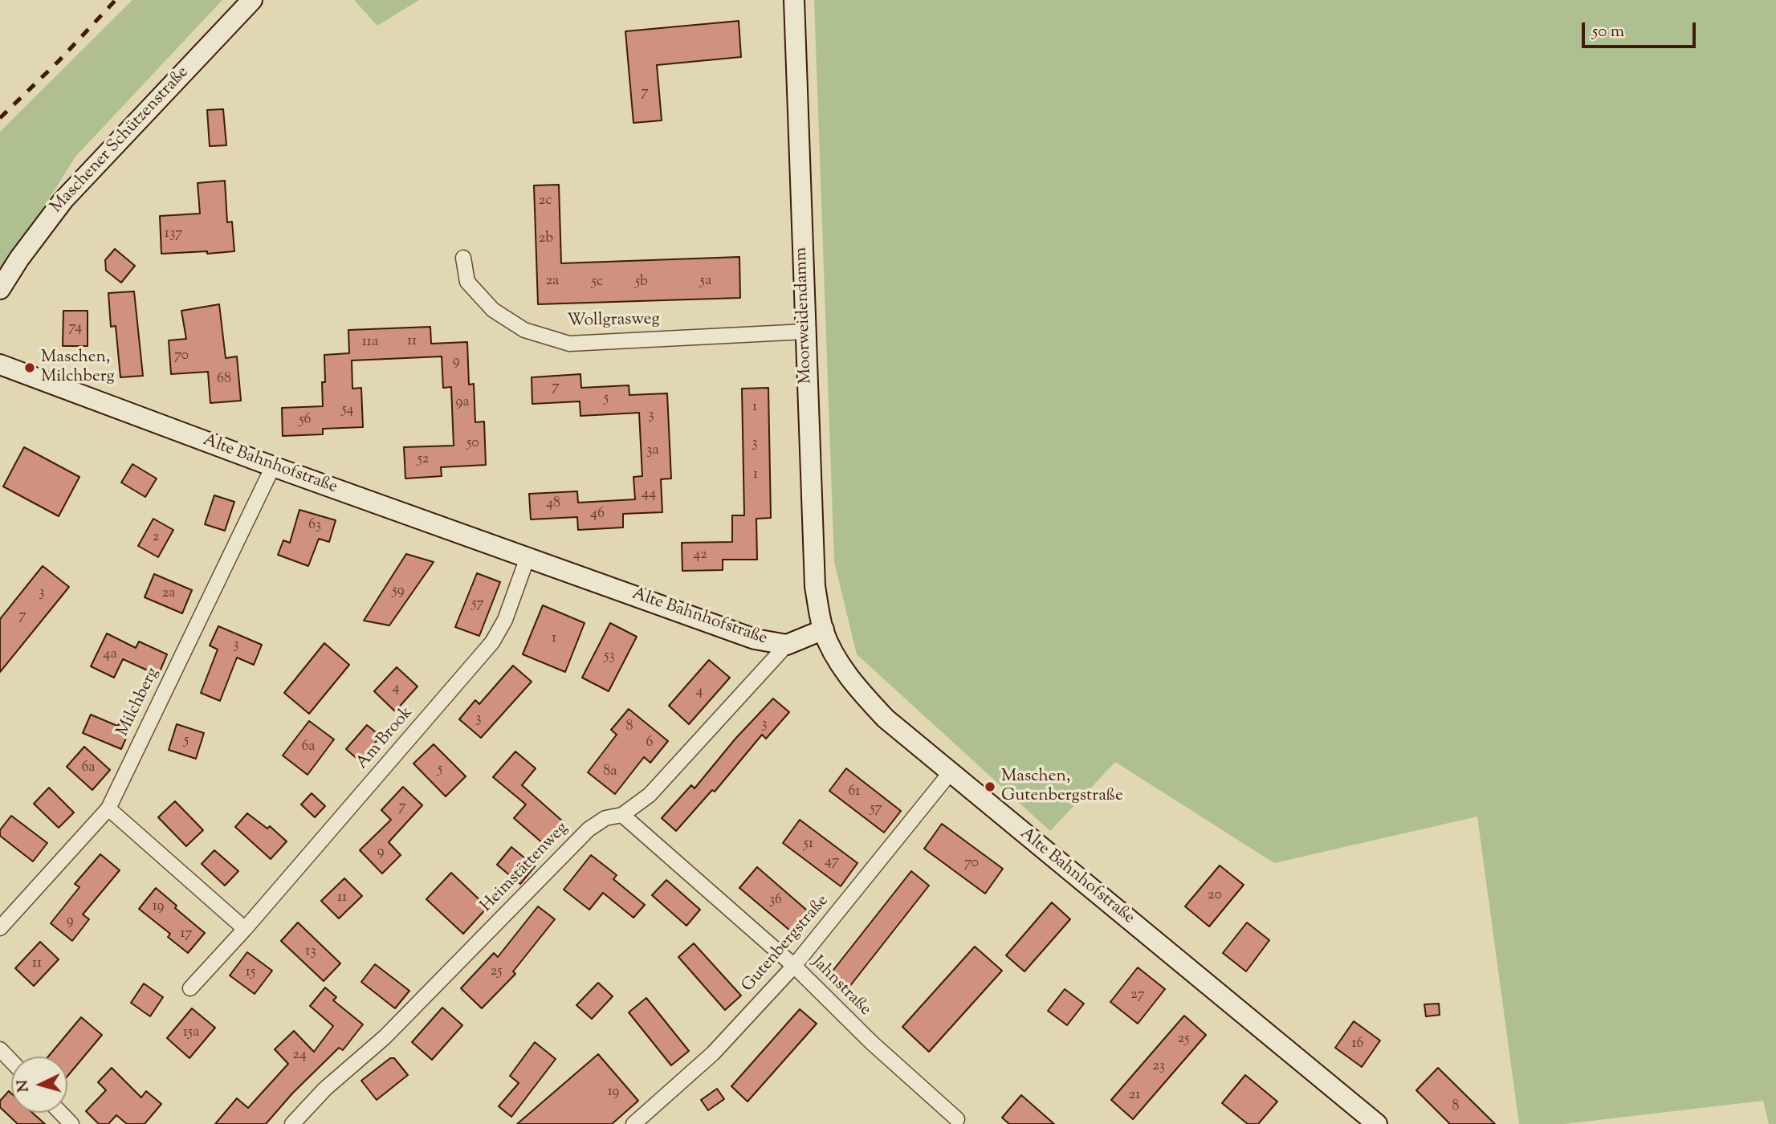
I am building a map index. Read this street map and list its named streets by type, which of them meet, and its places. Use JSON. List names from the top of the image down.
{
  "streets": {
    "street": [
      "Maschener Schützenstraße",
      "Moorweidendamm",
      "Wollgrasweg",
      "Alte Bahnhofstraße",
      "Milchberg",
      "Am Brook",
      "Heimstättenweg",
      "Gutenbergstraße",
      "Jahnstraße"
    ]
  },
  "crossings": [
    ["Moorweidendamm", "Wollgrasweg"],
    ["Moorweidendamm", "Alte Bahnhofstraße"],
    ["Alte Bahnhofstraße", "Milchberg"],
    ["Alte Bahnhofstraße", "Am Brook"],
    ["Alte Bahnhofstraße", "Heimstättenweg"],
    ["Alte Bahnhofstraße", "Gutenbergstraße"],
    ["Heimstättenweg", "Jahnstraße"],
    ["Gutenbergstraße", "Jahnstraße"]
  ],
  "places": ["Maschen, Milchberg", "Maschen, Gutenbergstraße"],
  "house_numbers": [
    "7",
    "2c",
    "137",
    "2b",
    "2a",
    "5a",
    "5c",
    "5b",
    "74",
    "11",
    "11a",
    "70",
    "9",
    "68",
    "7",
    "5",
    "9a",
    "1",
    "54",
    "3",
    "56",
    "50",
    "3",
    "3a",
    "52",
    "1",
    "44",
    "48",
    "46",
    "63",
    "2",
    "42",
    "59",
    "3",
    "2a",
    "57",
    "7",
    "1",
    "3",
    "4a",
    "53",
    "4",
    "4",
    "3",
    "3",
    "8",
    "5",
    "6",
    "6a",
    "6a",
    "5",
    "8a",
    "61",
    "7",
    "57",
    "51",
    "9",
    "47",
    "70",
    "20",
    "11",
    "36",
    "19",
    "9",
    "17",
    "13",
    "11",
    "25",
    "15",
    "27",
    "15a",
    "25",
    "16",
    "24",
    "23",
    "19",
    "21",
    "8"
  ],
  "scale_bar": "50 m",
  "north": "left"
}
